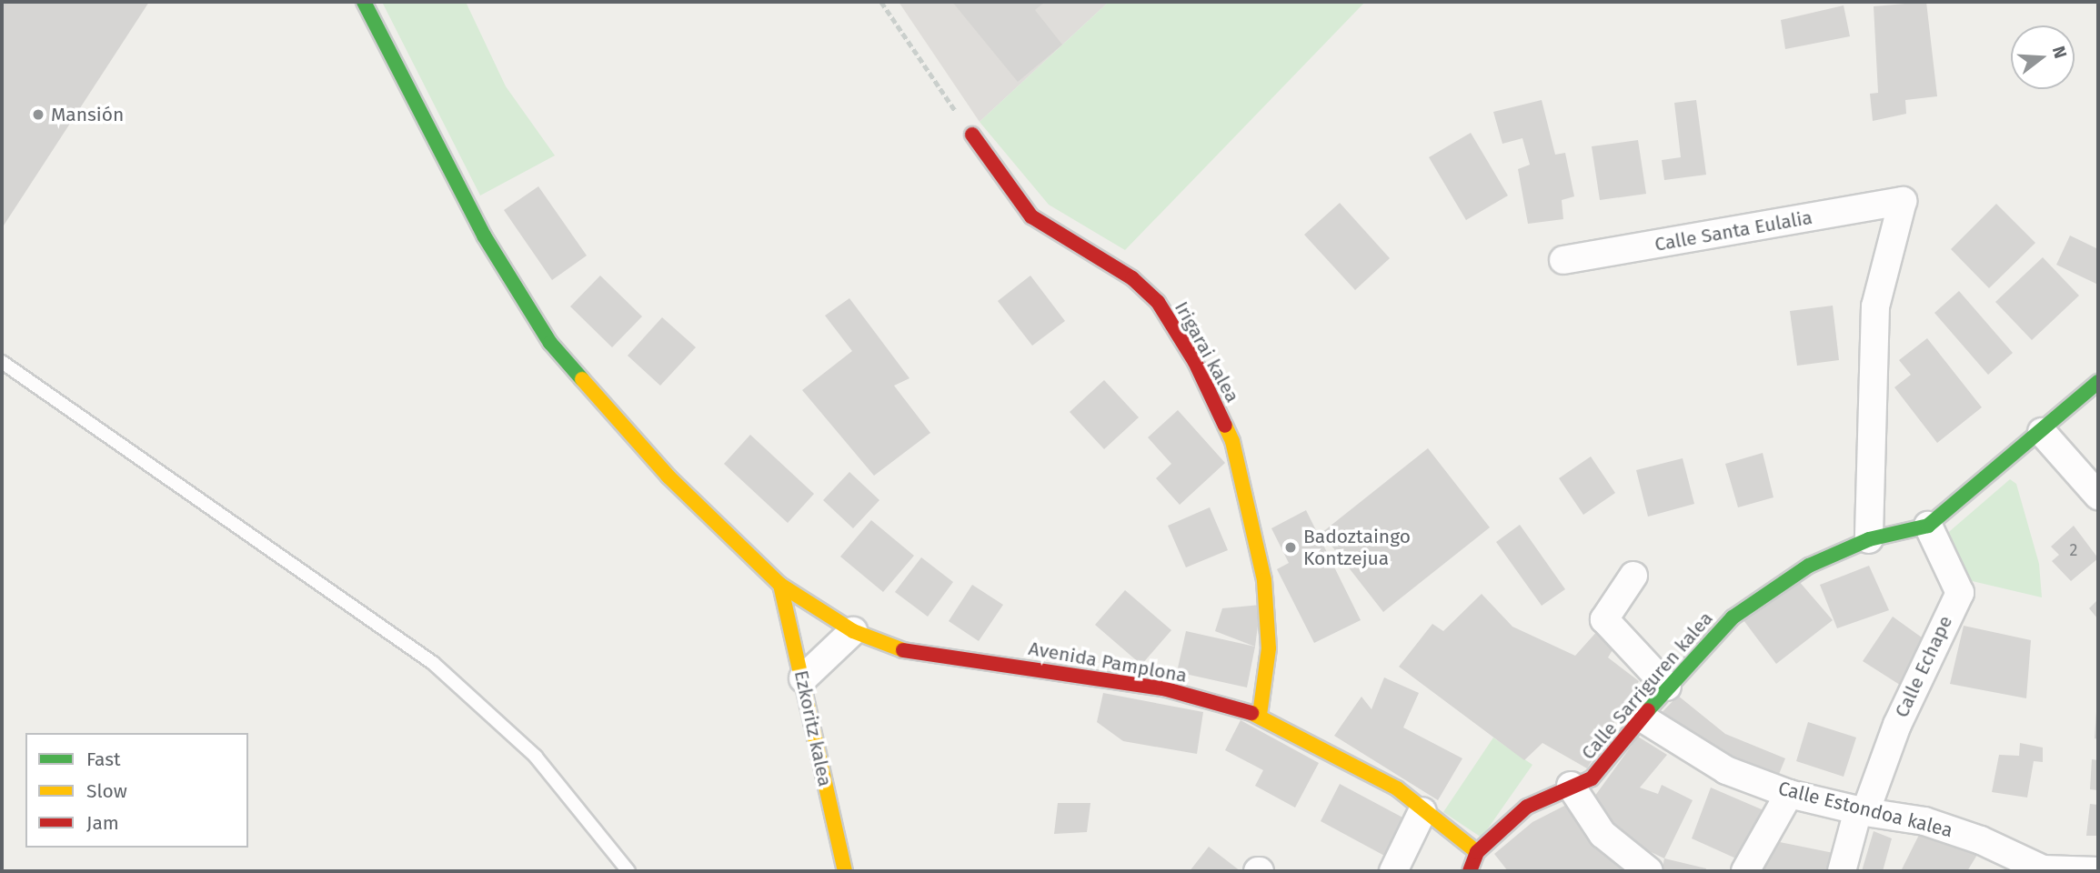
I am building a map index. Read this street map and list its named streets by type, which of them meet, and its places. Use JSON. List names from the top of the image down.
{
  "streets": {
    "street": [
      "Calle Santa Eulalia",
      "Irigarai kalea",
      "Avenida Pamplona",
      "Calle Echape",
      "Calle Sarriguren kalea",
      "Ezkoritz kalea",
      "Calle Estondoa kalea"
    ]
  },
  "crossings": [
    ["Calle Santa Eulalia", "Calle Sarriguren kalea"],
    ["Irigarai kalea", "Avenida Pamplona"],
    ["Avenida Pamplona", "Calle Sarriguren kalea"],
    ["Avenida Pamplona", "Ezkoritz kalea"],
    ["Calle Echape", "Calle Sarriguren kalea"],
    ["Calle Echape", "Calle Estondoa kalea"],
    ["Calle Sarriguren kalea", "Calle Estondoa kalea"]
  ],
  "places": ["Mansión", "Badoztaingo Kontzejua"],
  "house_numbers": ["2"],
  "legend": ["Fast", "Slow", "Jam"],
  "north": "right"
}
